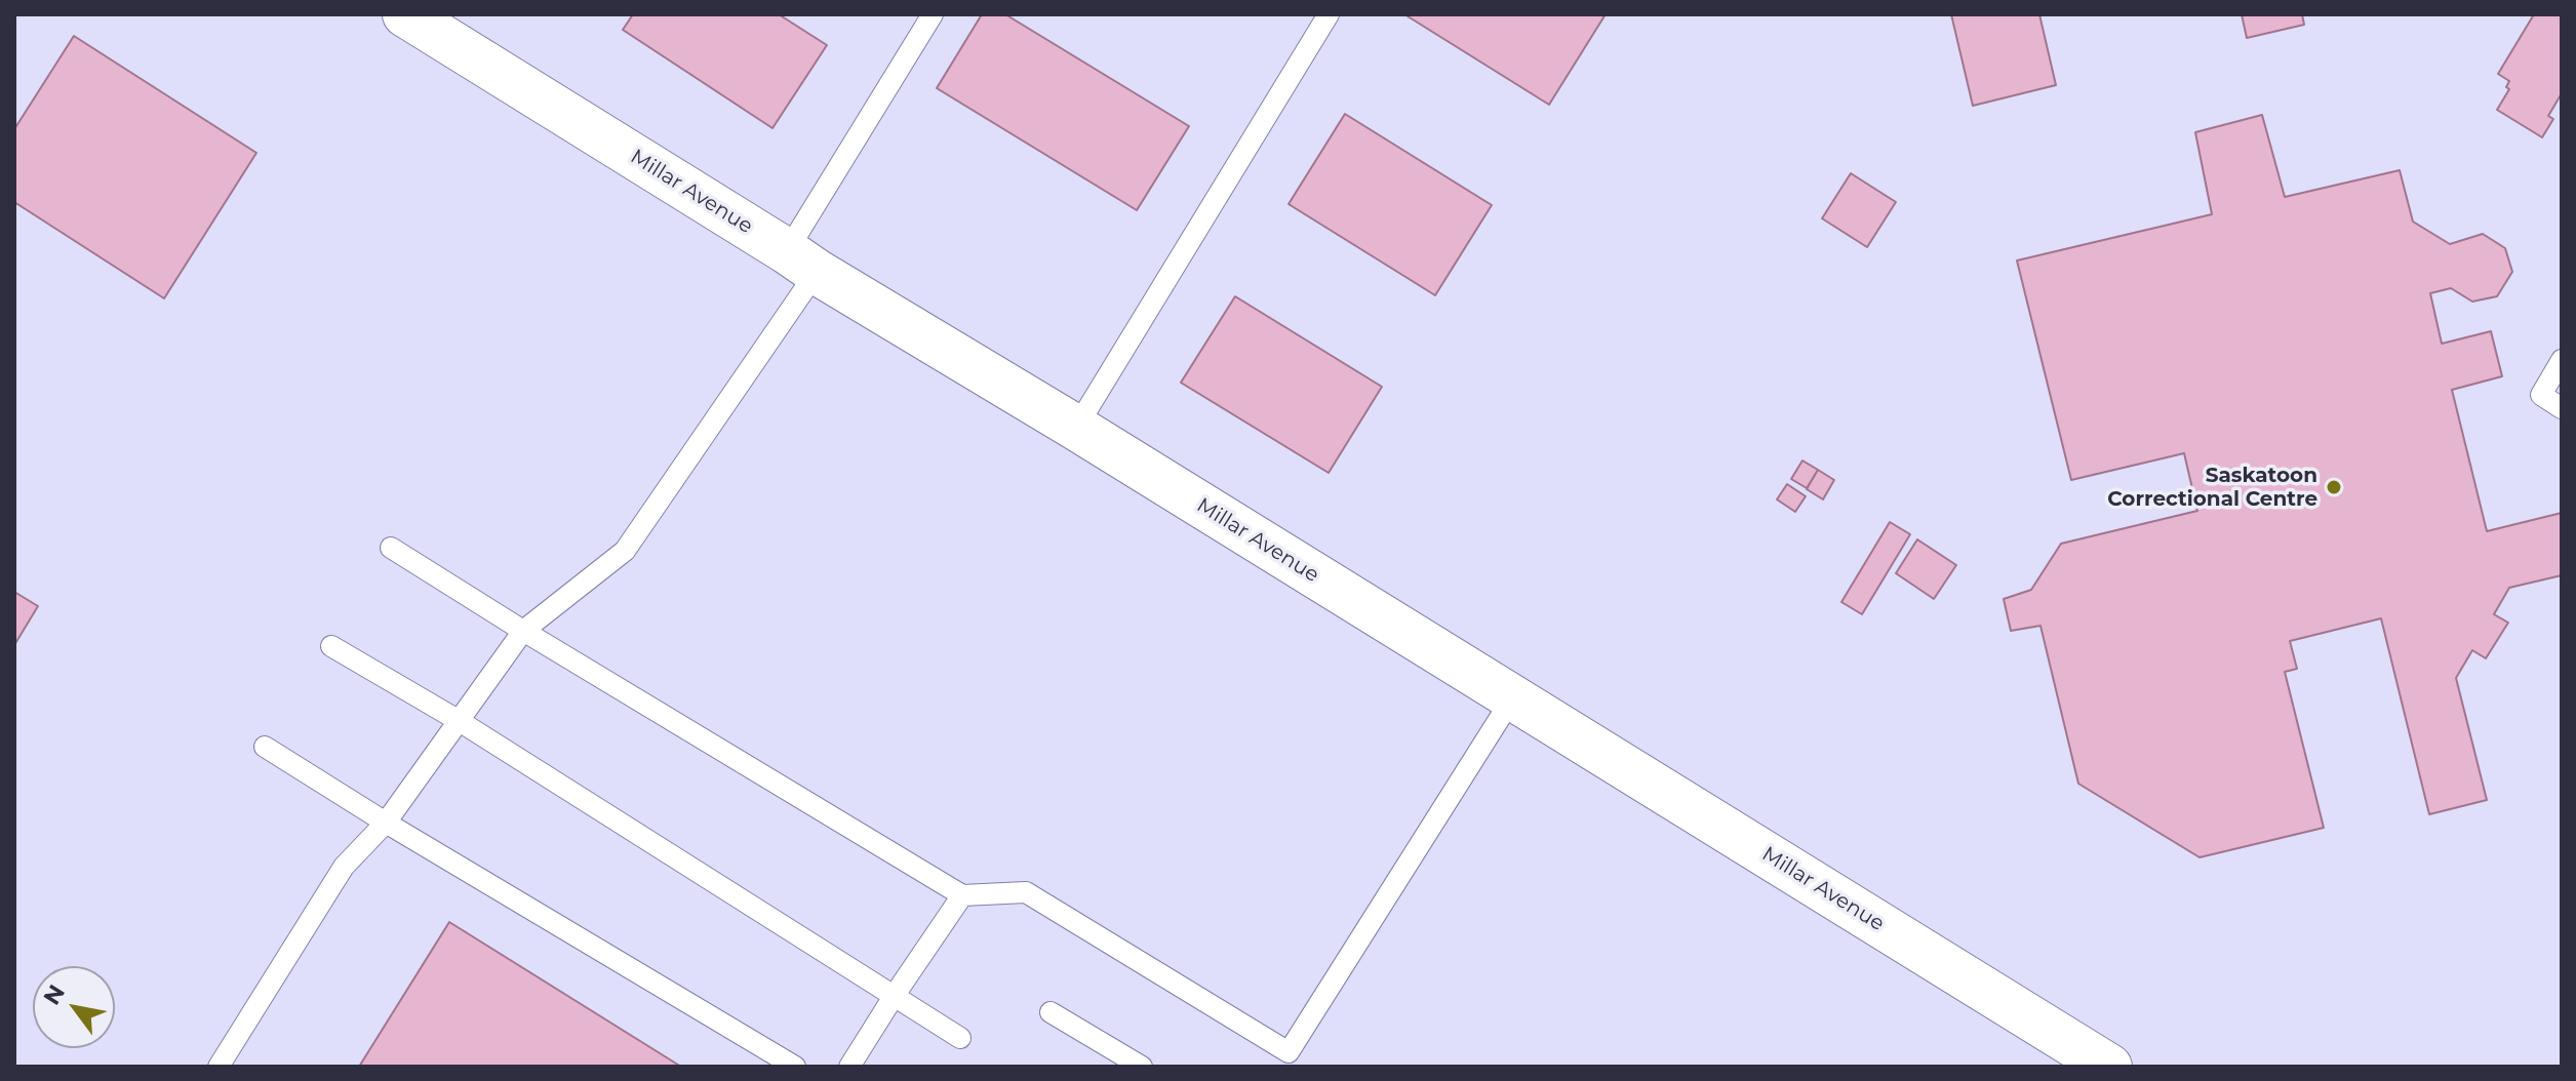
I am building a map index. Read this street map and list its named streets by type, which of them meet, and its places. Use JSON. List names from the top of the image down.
{
  "streets": {
    "street": ["Millar Avenue"]
  },
  "places": ["Saskatoon Correctional Centre"],
  "north": "top left"
}
